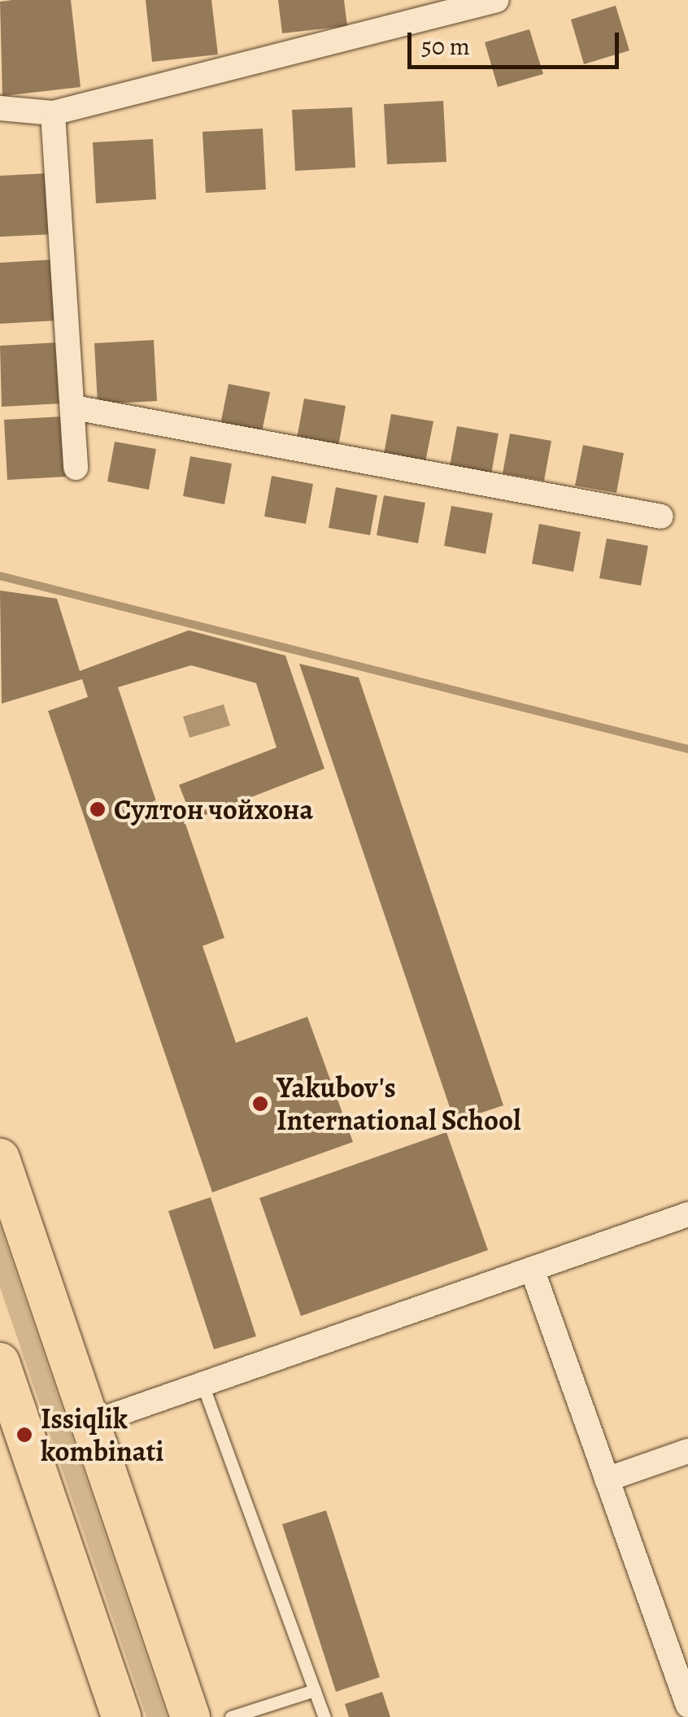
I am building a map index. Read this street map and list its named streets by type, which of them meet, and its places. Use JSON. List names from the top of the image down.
{
  "places": ["Султон чойхона", "Yakubov's International School", "Issiqlik kombinati"],
  "scale_bar": "50 m"
}
